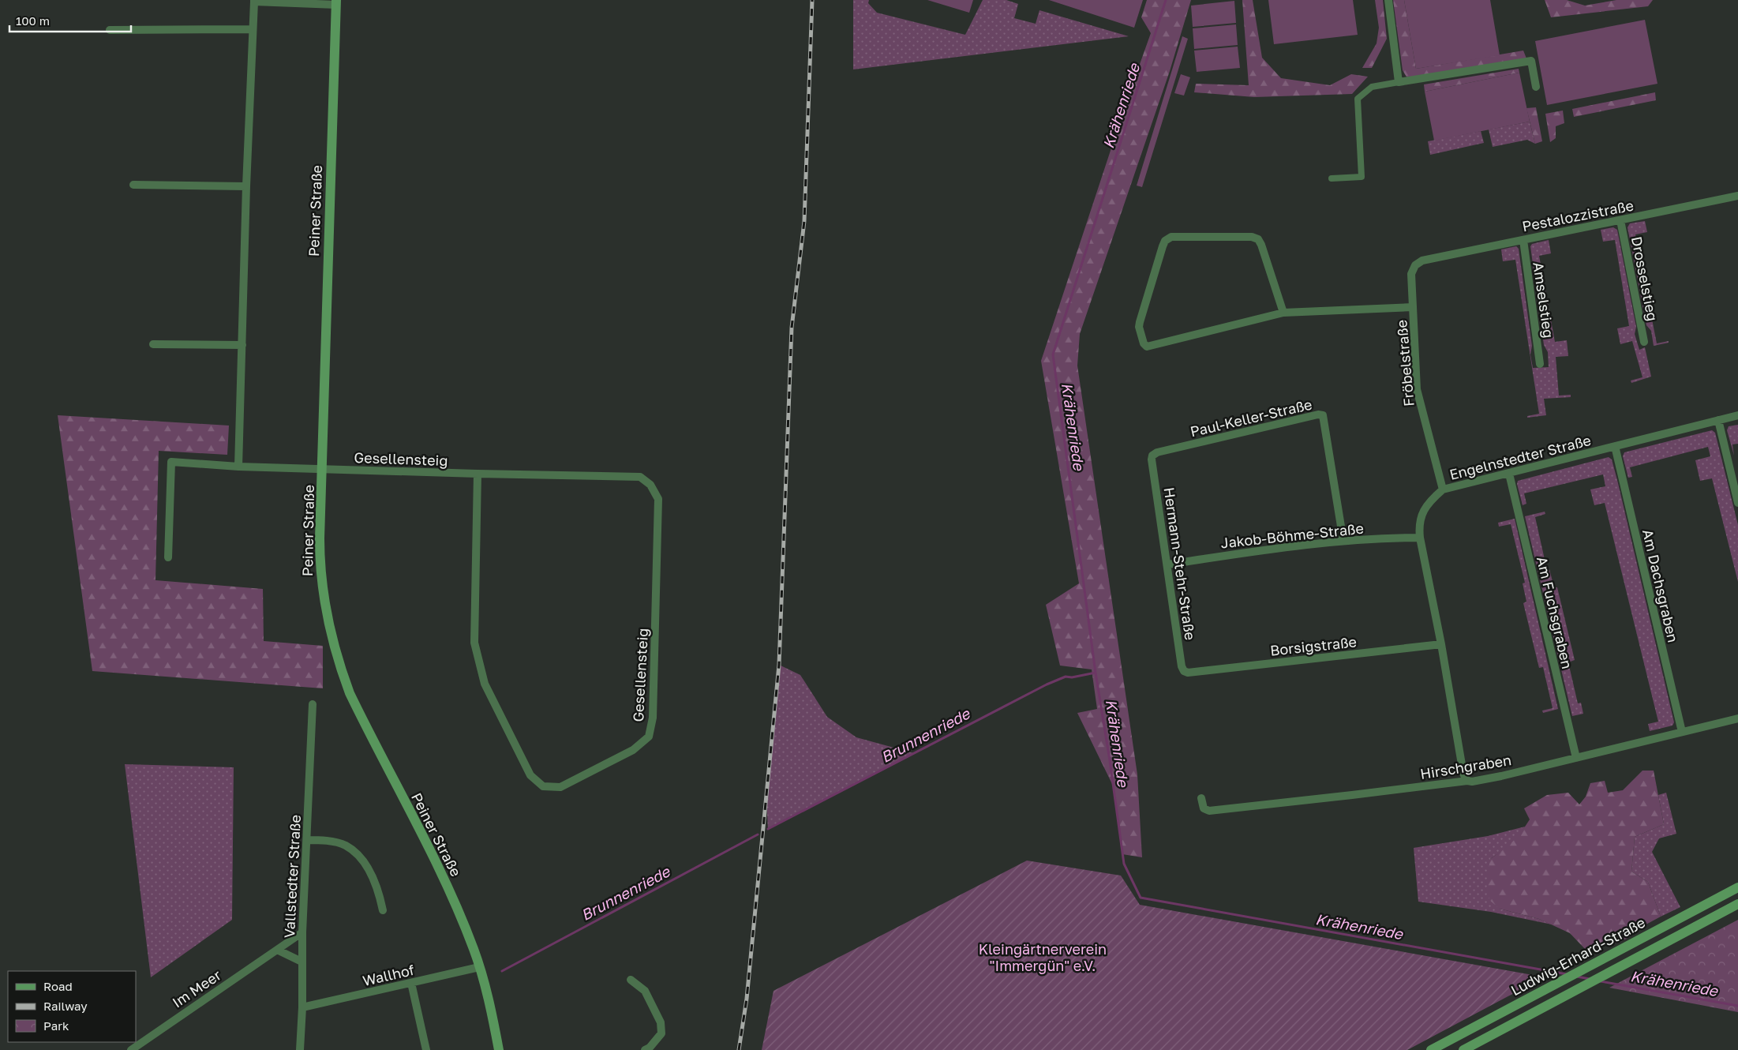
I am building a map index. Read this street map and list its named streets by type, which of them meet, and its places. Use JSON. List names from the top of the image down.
{
  "streets": {
    "main road": ["Peiner Straße", "Ludwig-Erhard-Straße"],
    "street": [
      "Pestalozzistraße",
      "Drosselstieg",
      "Amselstieg",
      "Fröbelstraße",
      "Paul-Keller-Straße",
      "Engelnstedter Straße",
      "Gesellensteig",
      "Jakob-Böhme-Straße",
      "Hermann-Stehr-Straße",
      "Am Dachsgraben",
      "Am Fuchsgraben",
      "Borsigstraße",
      "Hirschgraben",
      "Vallstedter Straße",
      "Wallhof",
      "Im Meer"
    ]
  },
  "crossings": [
    ["Peiner Straße", "Gesellensteig"],
    ["Peiner Straße", "Wallhof"],
    ["Pestalozzistraße", "Drosselstieg"],
    ["Pestalozzistraße", "Amselstieg"],
    ["Pestalozzistraße", "Fröbelstraße"],
    ["Fröbelstraße", "Engelnstedter Straße"],
    ["Paul-Keller-Straße", "Jakob-Böhme-Straße"],
    ["Paul-Keller-Straße", "Hermann-Stehr-Straße"],
    ["Engelnstedter Straße", "Jakob-Böhme-Straße"],
    ["Engelnstedter Straße", "Am Dachsgraben"],
    ["Engelnstedter Straße", "Am Fuchsgraben"],
    ["Engelnstedter Straße", "Borsigstraße"],
    ["Engelnstedter Straße", "Hirschgraben"],
    ["Jakob-Böhme-Straße", "Hermann-Stehr-Straße"],
    ["Hermann-Stehr-Straße", "Borsigstraße"],
    ["Am Dachsgraben", "Hirschgraben"],
    ["Am Fuchsgraben", "Hirschgraben"],
    ["Vallstedter Straße", "Wallhof"],
    ["Vallstedter Straße", "Im Meer"]
  ],
  "water": ["Krähenriede", "Brunnenriede"],
  "parks": ["Kleingärtnerverein \"Immergün\" e.V."],
  "legend": ["Road", "Railway", "Park"],
  "scale_bar": "100 m"
}
